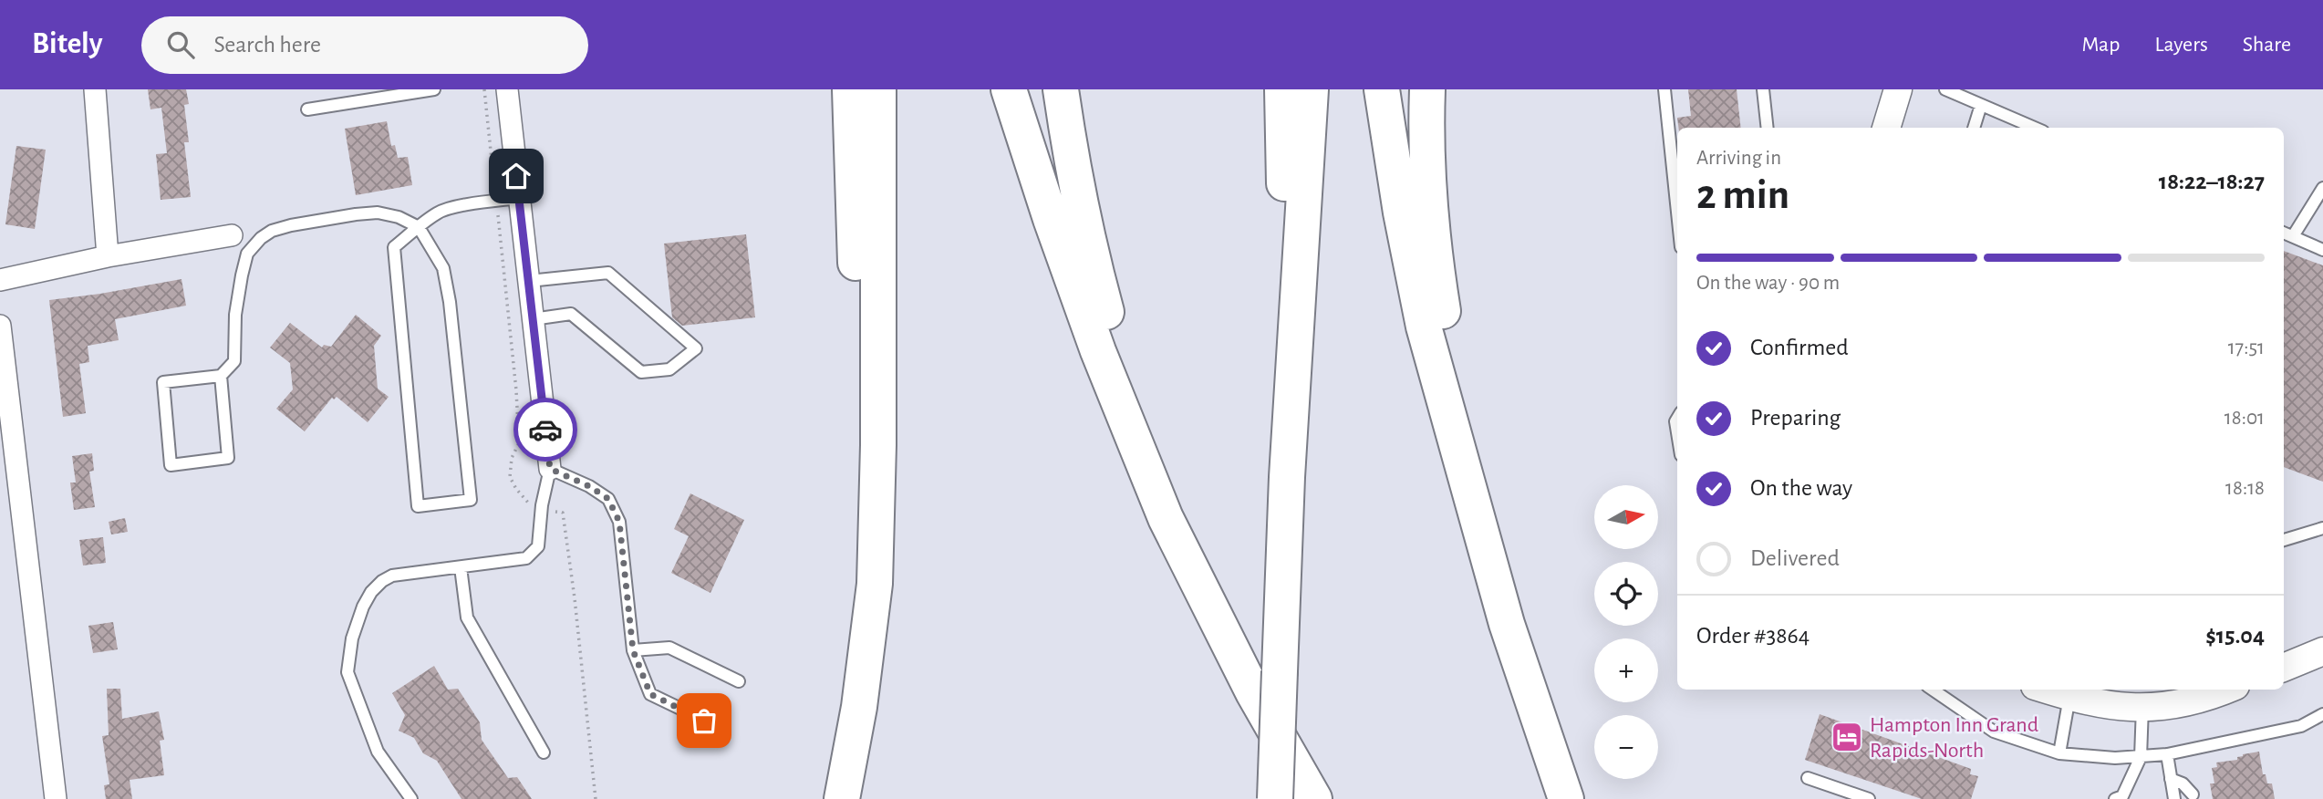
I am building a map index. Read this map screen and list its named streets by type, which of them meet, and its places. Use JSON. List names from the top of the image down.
{
  "places": {
    "hotel": ["Hampton Inn Grand Rapids-North"]
  },
  "north": "right",
  "page": {
    "header": "Bitely",
    "search": "Search here",
    "nav": ["Map", "Layers", "Share"],
    "heading": ["2 min", "Arriving in", "18:22–18:27"],
    "panel": ["Order #3864", "$15.04"],
    "bar": "On the way · 90 m",
    "list": [
      ["Confirmed", "17:51"],
      ["Preparing", "18:01"],
      ["On the way", "18:18"],
      "Delivered"
    ],
    "map_buttons": ["+", "−"]
  }
}
